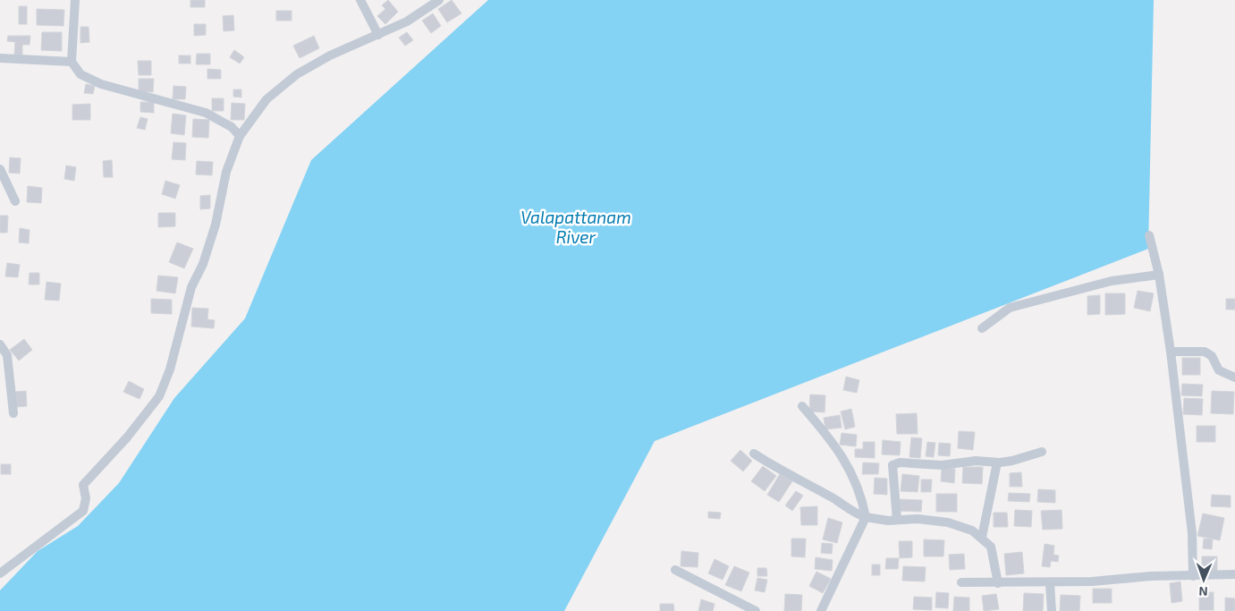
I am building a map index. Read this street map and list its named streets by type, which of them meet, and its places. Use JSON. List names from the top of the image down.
{
  "water": ["Valapattanam River"],
  "north": "bottom"
}
